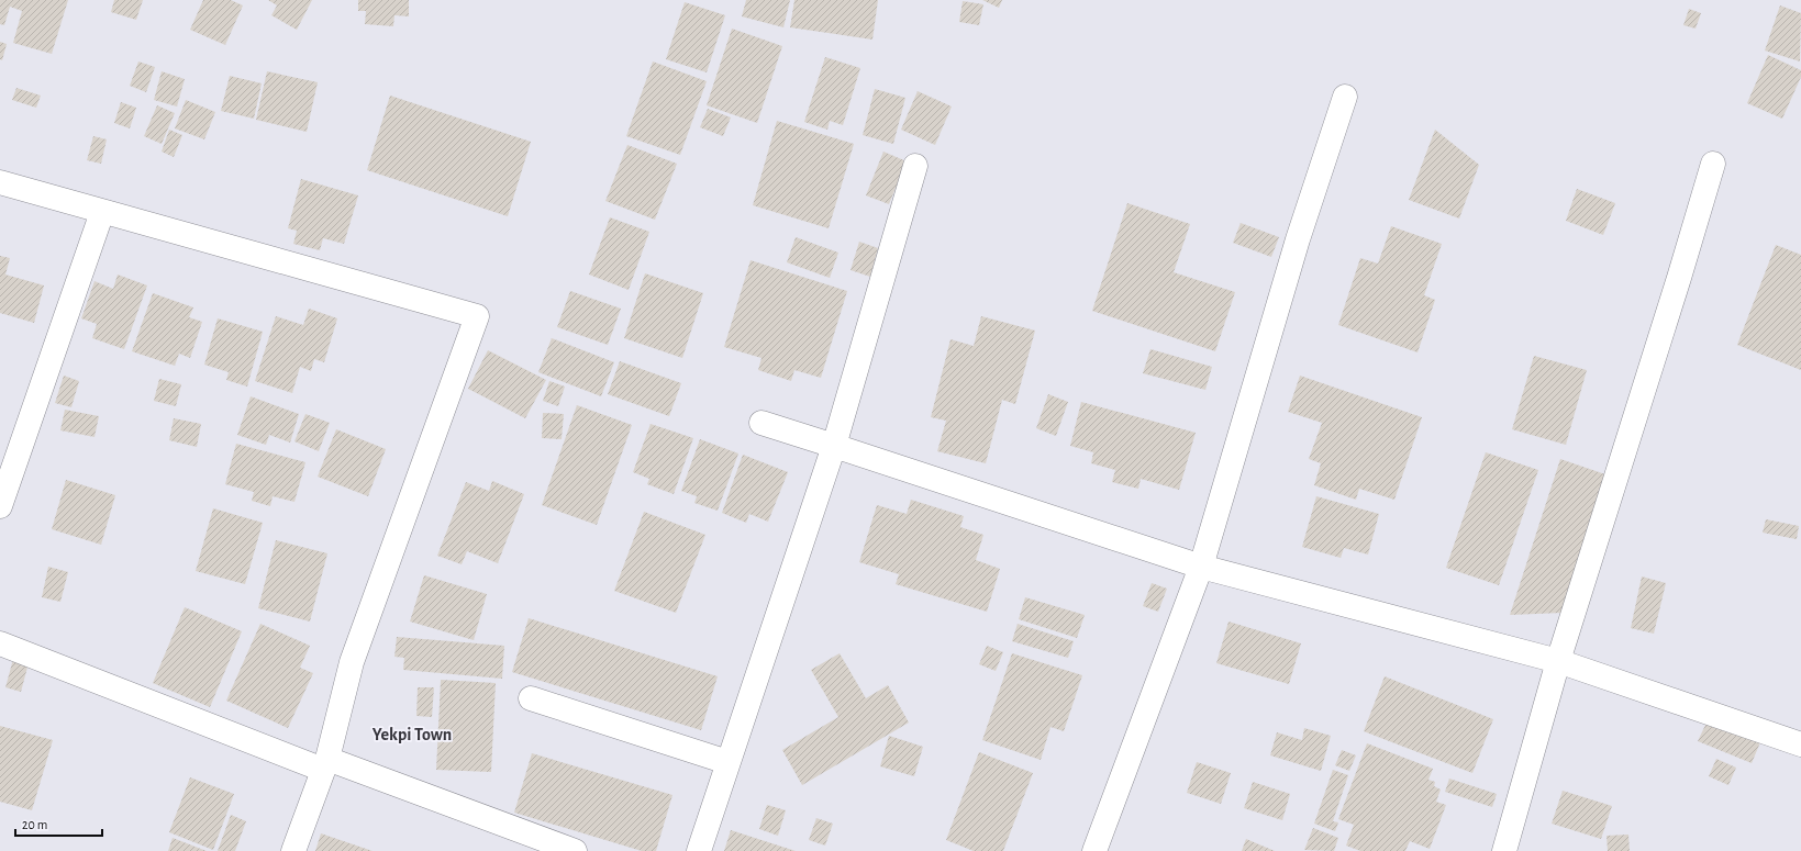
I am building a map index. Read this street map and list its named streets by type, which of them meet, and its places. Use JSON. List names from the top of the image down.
{
  "districts": ["Yekpi Town"],
  "scale_bar": "20 m"
}
